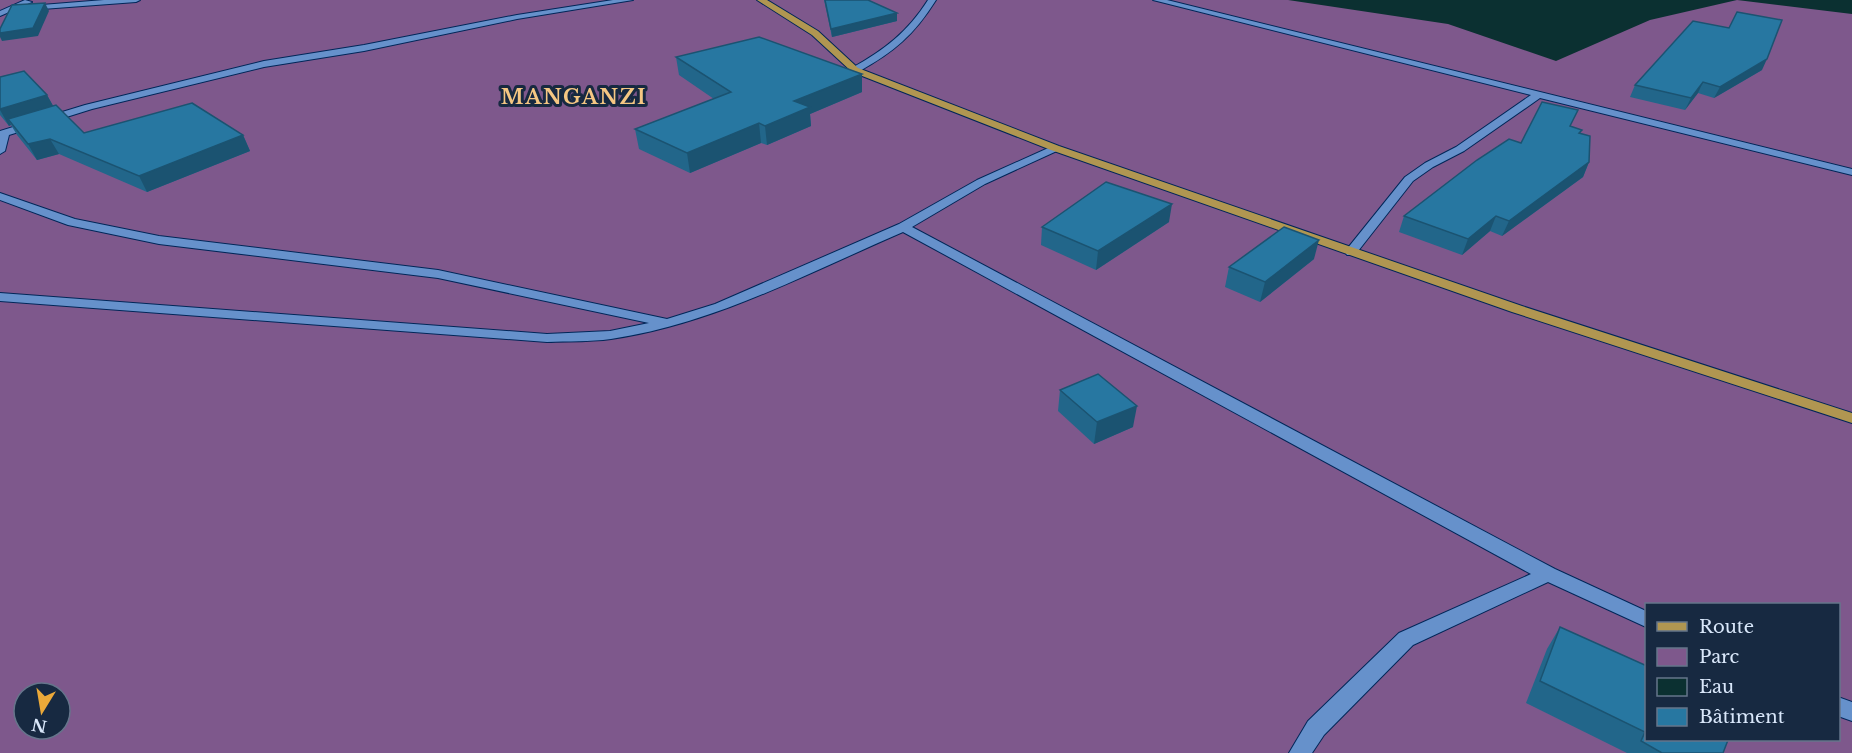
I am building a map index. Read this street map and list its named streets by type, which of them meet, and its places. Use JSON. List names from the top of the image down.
{
  "districts": ["MANGANZI"],
  "legend": [
    "Route",
    "Parc",
    "Eau",
    "Bâtiment"
  ],
  "north": "bottom"
}
